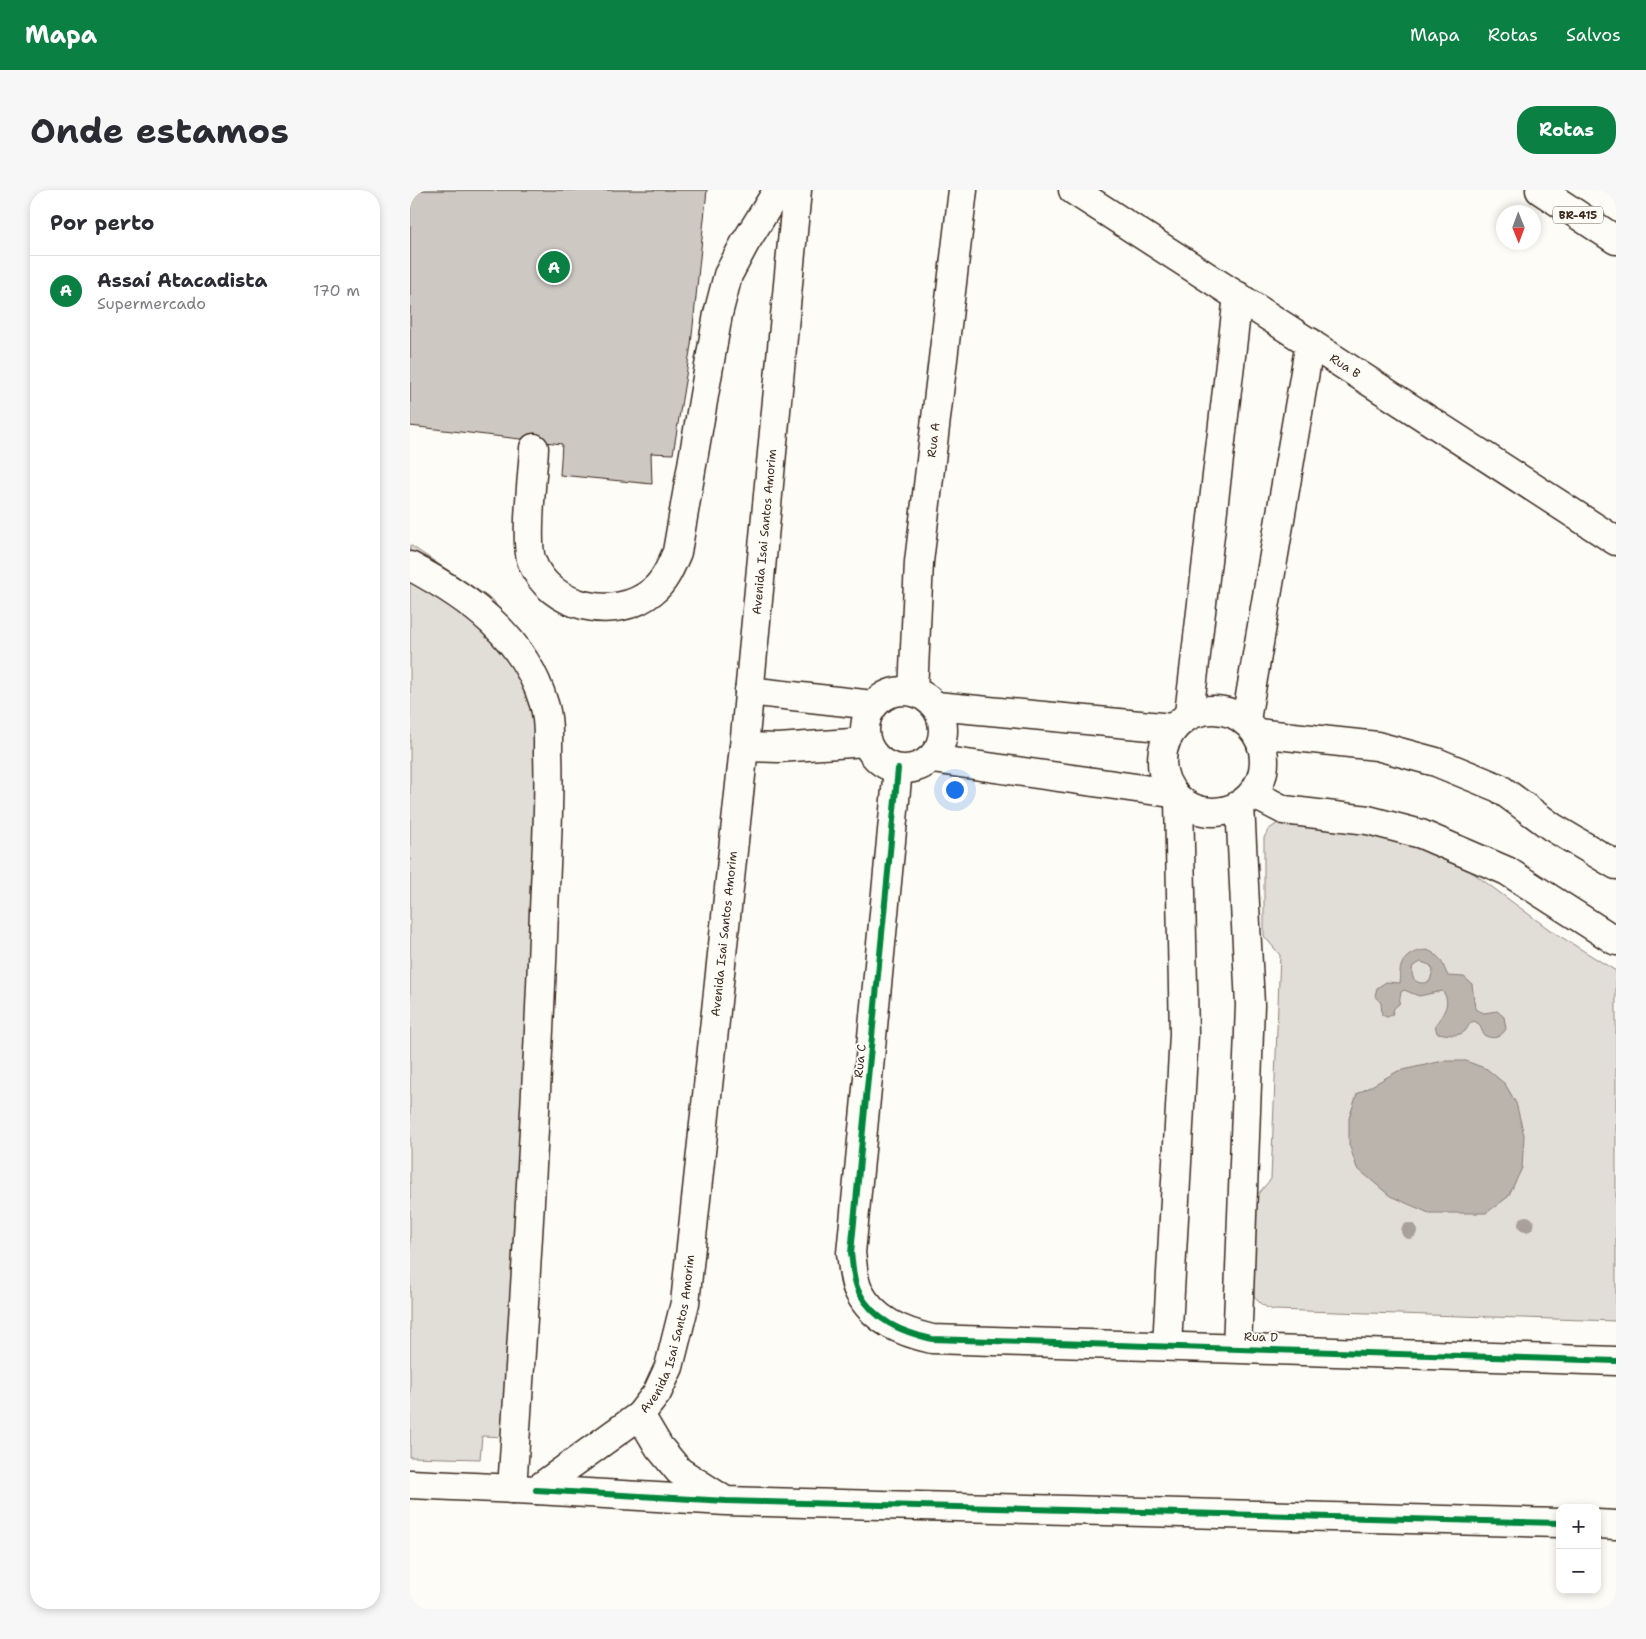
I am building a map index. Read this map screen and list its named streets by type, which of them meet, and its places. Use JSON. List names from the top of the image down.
{
  "streets": {
    "main road": [
      "BR-415",
      "Rua B",
      "Rua A",
      "Avenida Isai Santos Amorim",
      "Rua C",
      "Rua D"
    ]
  },
  "crossings": [
    ["Rua A", "Rua C"],
    ["Rua C", "Rua D"]
  ],
  "north": "bottom",
  "page": {
    "header": "Mapa",
    "nav": ["Mapa", "Rotas", "Salvos"],
    "buttons": "Rotas",
    "title": "Onde estamos",
    "heading": "Por perto",
    "pins": "A",
    "list": [
      {
        "mark": "A",
        "name": "Assaí Atacadista",
        "note": "Supermercado",
        "value": "170 m"
      }
    ],
    "map_buttons": ["+", "−"]
  }
}
